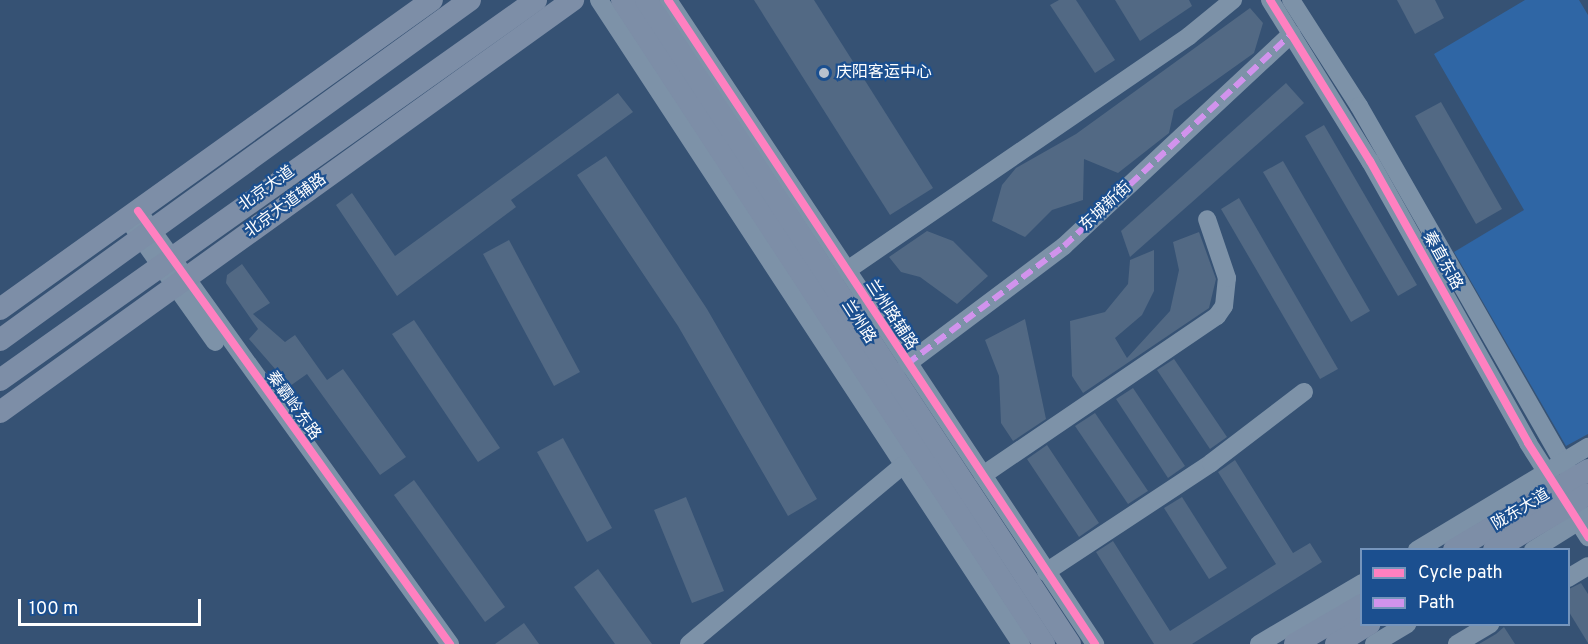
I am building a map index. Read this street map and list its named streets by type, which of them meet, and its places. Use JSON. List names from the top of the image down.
{
  "streets": {
    "main road": [
      "北京大道",
      "北京大道辅路",
      "兰州路",
      "陇东大道"
    ],
    "street": [
      "东城新街",
      "秦直东路",
      "兰州路辅路",
      "秦霸岭东路"
    ]
  },
  "crossings": [
    ["北京大道", "秦霸岭东路"],
    ["北京大道辅路", "秦霸岭东路"],
    ["东城新街", "秦直东路"],
    ["东城新街", "兰州路辅路"],
    ["秦直东路", "陇东大道"]
  ],
  "places": ["庆阳客运中心"],
  "legend": ["Cycle path", "Path"],
  "scale_bar": "100 m"
}
